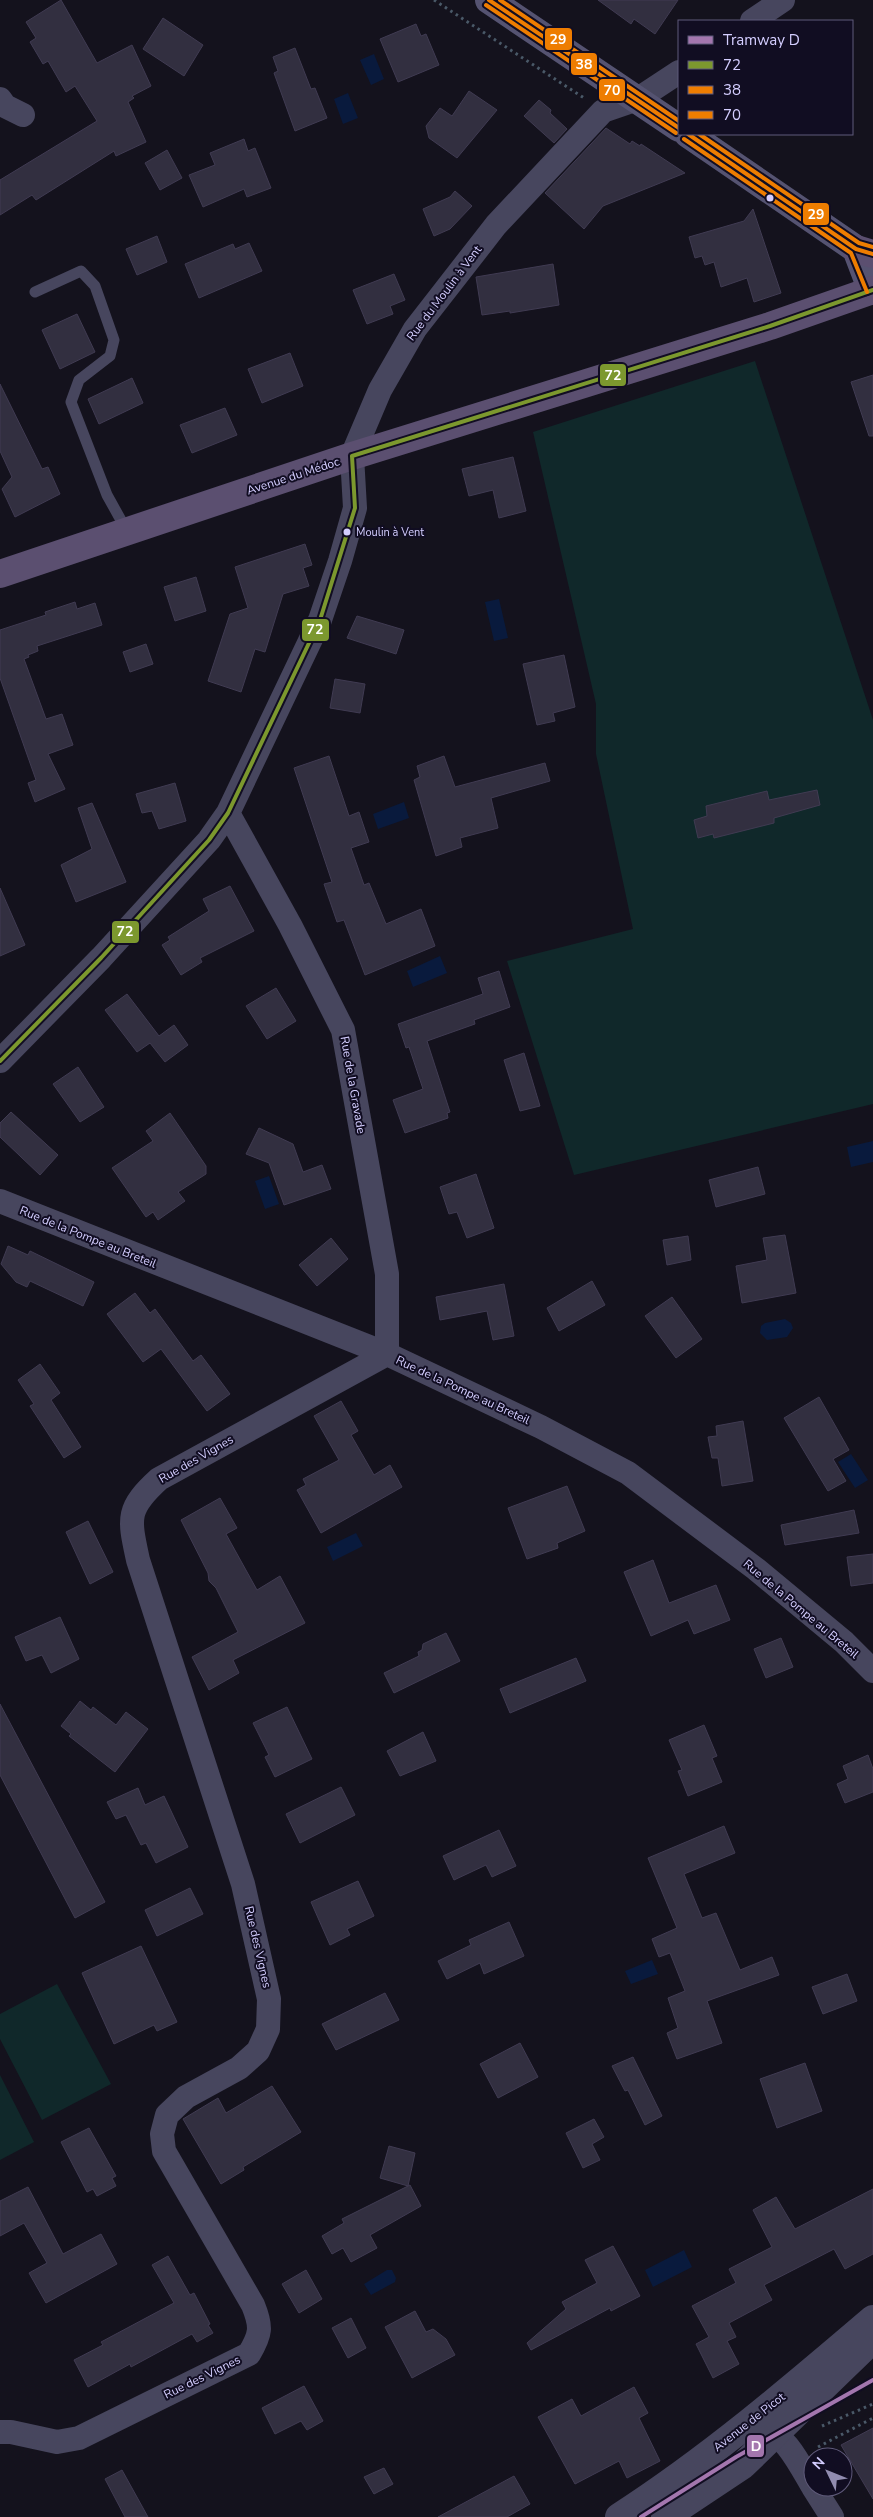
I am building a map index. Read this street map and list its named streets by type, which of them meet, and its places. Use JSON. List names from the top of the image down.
{
  "streets": {
    "main road": ["Avenue du Médoc"],
    "street": [
      "Rue du Moulin à Vent",
      "Rue de la Gravade",
      "Rue de la Pompe au Breteil",
      "Rue des Vignes",
      "Avenue de Picot"
    ]
  },
  "crossings": [
    ["Rue du Moulin à Vent", "Avenue du Médoc"],
    ["Rue du Moulin à Vent", "Rue de la Gravade"],
    ["Rue de la Gravade", "Rue de la Pompe au Breteil"],
    ["Rue de la Gravade", "Rue des Vignes"],
    ["Rue de la Pompe au Breteil", "Rue des Vignes"]
  ],
  "places": ["Moulin à Vent"],
  "lines": [
    "transit line 38",
    "transit line 29",
    "transit line 70",
    "transit line 72",
    "tram line D"
  ],
  "legend": [
    "Tramway D",
    "72",
    "38",
    "70"
  ],
  "north": "top left"
}
